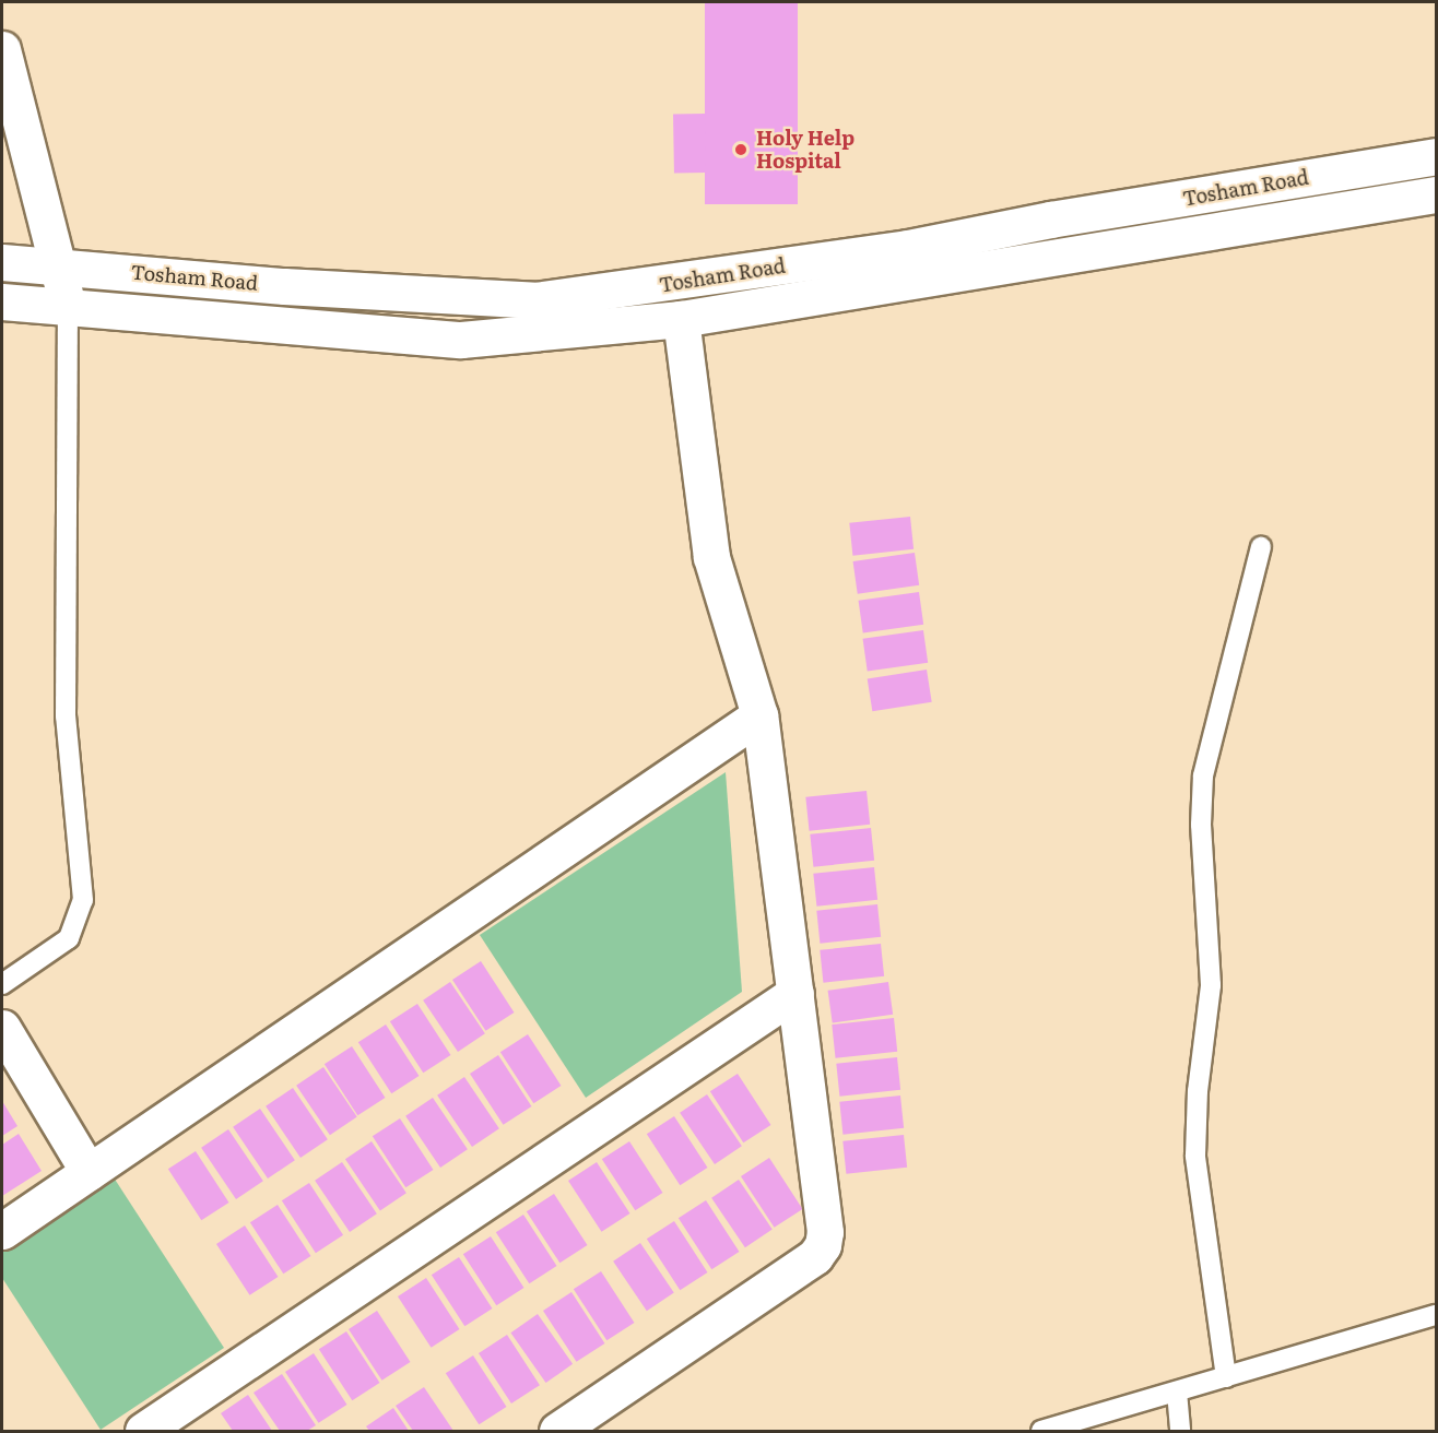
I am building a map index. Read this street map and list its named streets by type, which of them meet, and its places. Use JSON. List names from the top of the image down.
{
  "streets": {
    "street": ["Tosham Road"]
  },
  "places": ["Holy Help Hospital"]
}
